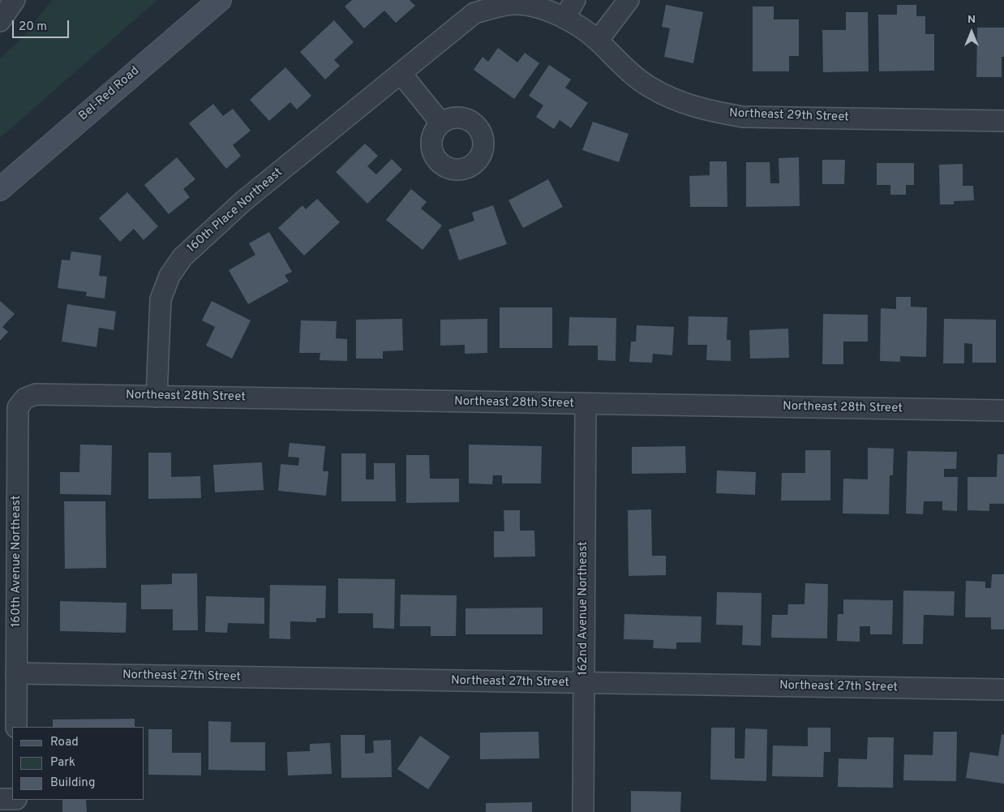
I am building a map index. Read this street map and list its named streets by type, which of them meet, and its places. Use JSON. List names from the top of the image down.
{
  "streets": {
    "main road": ["Bel-Red Road"],
    "street": [
      "Northeast 29th Street",
      "160th Place Northeast",
      "Northeast 28th Street",
      "160th Avenue Northeast",
      "162nd Avenue Northeast",
      "Northeast 27th Street"
    ]
  },
  "crossings": [
    ["Northeast 29th Street", "160th Place Northeast"],
    ["160th Place Northeast", "Northeast 28th Street"],
    ["Northeast 28th Street", "160th Avenue Northeast"],
    ["Northeast 28th Street", "162nd Avenue Northeast"],
    ["160th Avenue Northeast", "Northeast 27th Street"],
    ["162nd Avenue Northeast", "Northeast 27th Street"]
  ],
  "legend": ["Road", "Park", "Building"],
  "scale_bar": "20 m",
  "north": "top"
}
